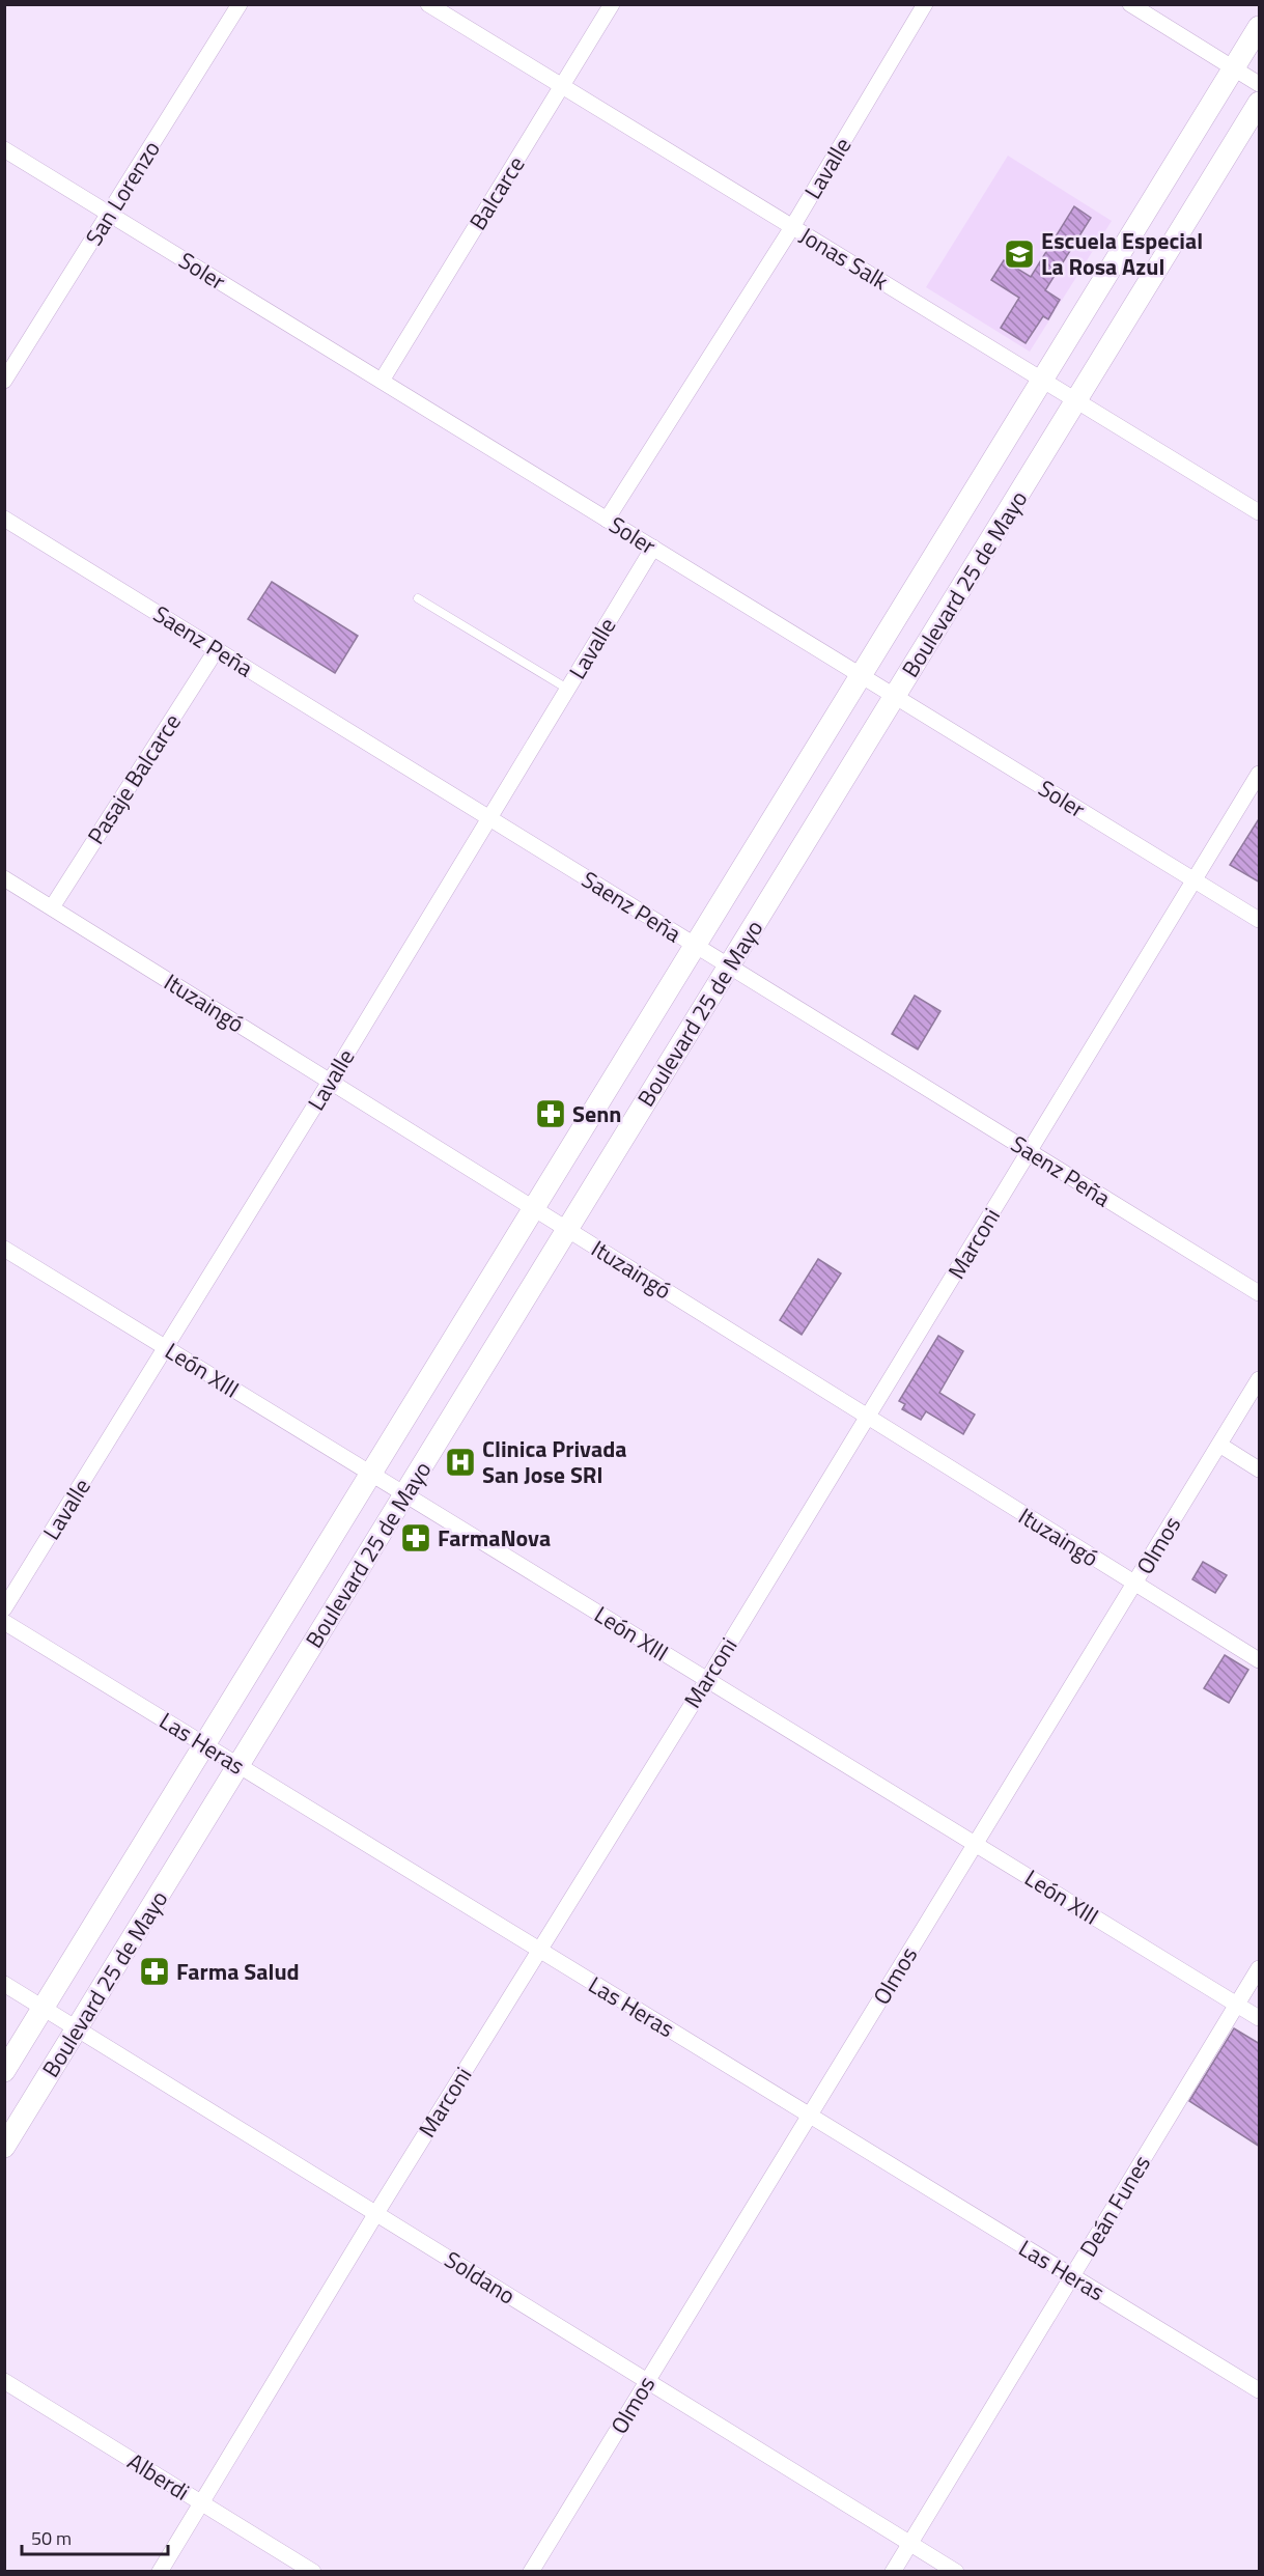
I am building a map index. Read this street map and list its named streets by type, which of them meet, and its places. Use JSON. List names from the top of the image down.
{
  "streets": {
    "street": [
      "Lavalle",
      "San Lorenzo",
      "Balcarce",
      "Jonas Salk",
      "Soler",
      "Boulevard 25 de Mayo",
      "Saenz Peña",
      "Pasaje Balcarce",
      "Ituzaingó",
      "Marconi",
      "León XIII",
      "Olmos",
      "Las Heras",
      "Deán Funes",
      "Soldano",
      "Alberdi"
    ]
  },
  "crossings": [
    ["Lavalle", "Jonas Salk"],
    ["Lavalle", "Soler"],
    ["Lavalle", "Saenz Peña"],
    ["Lavalle", "Ituzaingó"],
    ["Lavalle", "León XIII"],
    ["San Lorenzo", "Soler"],
    ["Balcarce", "Jonas Salk"],
    ["Balcarce", "Soler"],
    ["Jonas Salk", "Boulevard 25 de Mayo"],
    ["Soler", "Boulevard 25 de Mayo"],
    ["Soler", "Marconi"],
    ["Boulevard 25 de Mayo", "Saenz Peña"],
    ["Boulevard 25 de Mayo", "Ituzaingó"],
    ["Boulevard 25 de Mayo", "León XIII"],
    ["Boulevard 25 de Mayo", "Las Heras"],
    ["Boulevard 25 de Mayo", "Soldano"],
    ["Saenz Peña", "Pasaje Balcarce"],
    ["Saenz Peña", "Marconi"],
    ["Pasaje Balcarce", "Ituzaingó"],
    ["Ituzaingó", "Marconi"],
    ["Ituzaingó", "Olmos"],
    ["Marconi", "León XIII"],
    ["Marconi", "Las Heras"],
    ["Marconi", "Soldano"],
    ["Marconi", "Alberdi"],
    ["León XIII", "Olmos"],
    ["León XIII", "Deán Funes"],
    ["Olmos", "Las Heras"],
    ["Olmos", "Soldano"],
    ["Las Heras", "Deán Funes"],
    ["Deán Funes", "Soldano"]
  ],
  "places": {
    "school or university": ["Escuela Especial La Rosa Azul"],
    "pharmacy": ["Senn", "FarmaNova", "Farma Salud"],
    "hospital": ["Clinica Privada San Jose SRl"]
  },
  "scale_bar": "50 m"
}
